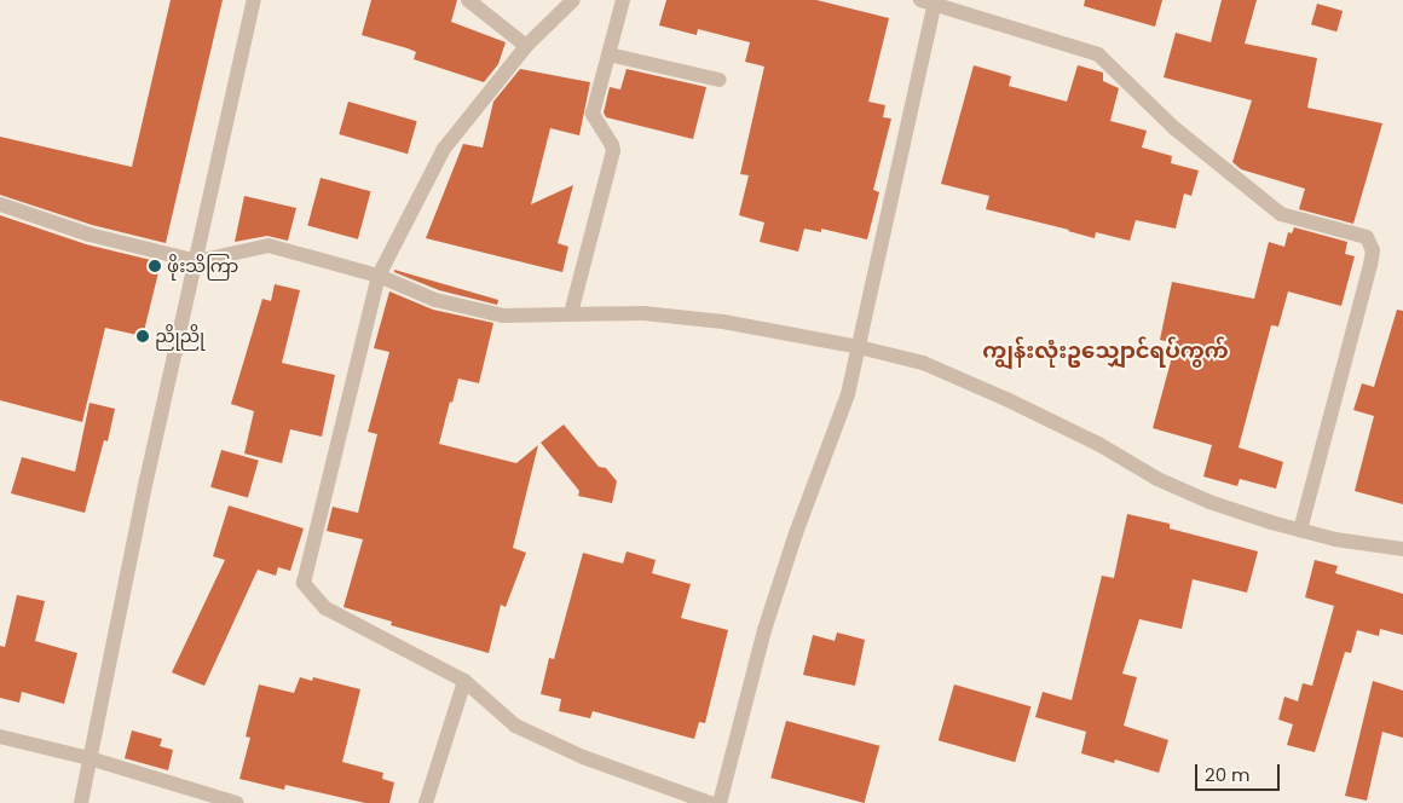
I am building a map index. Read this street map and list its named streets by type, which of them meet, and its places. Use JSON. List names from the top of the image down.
{
  "districts": ["ကျွန်းလုံးဥသျှောင်ရပ်ကွက်"],
  "places": ["ဖိုးသိကြာ", "ညိုညို"],
  "scale_bar": "20 m"
}
